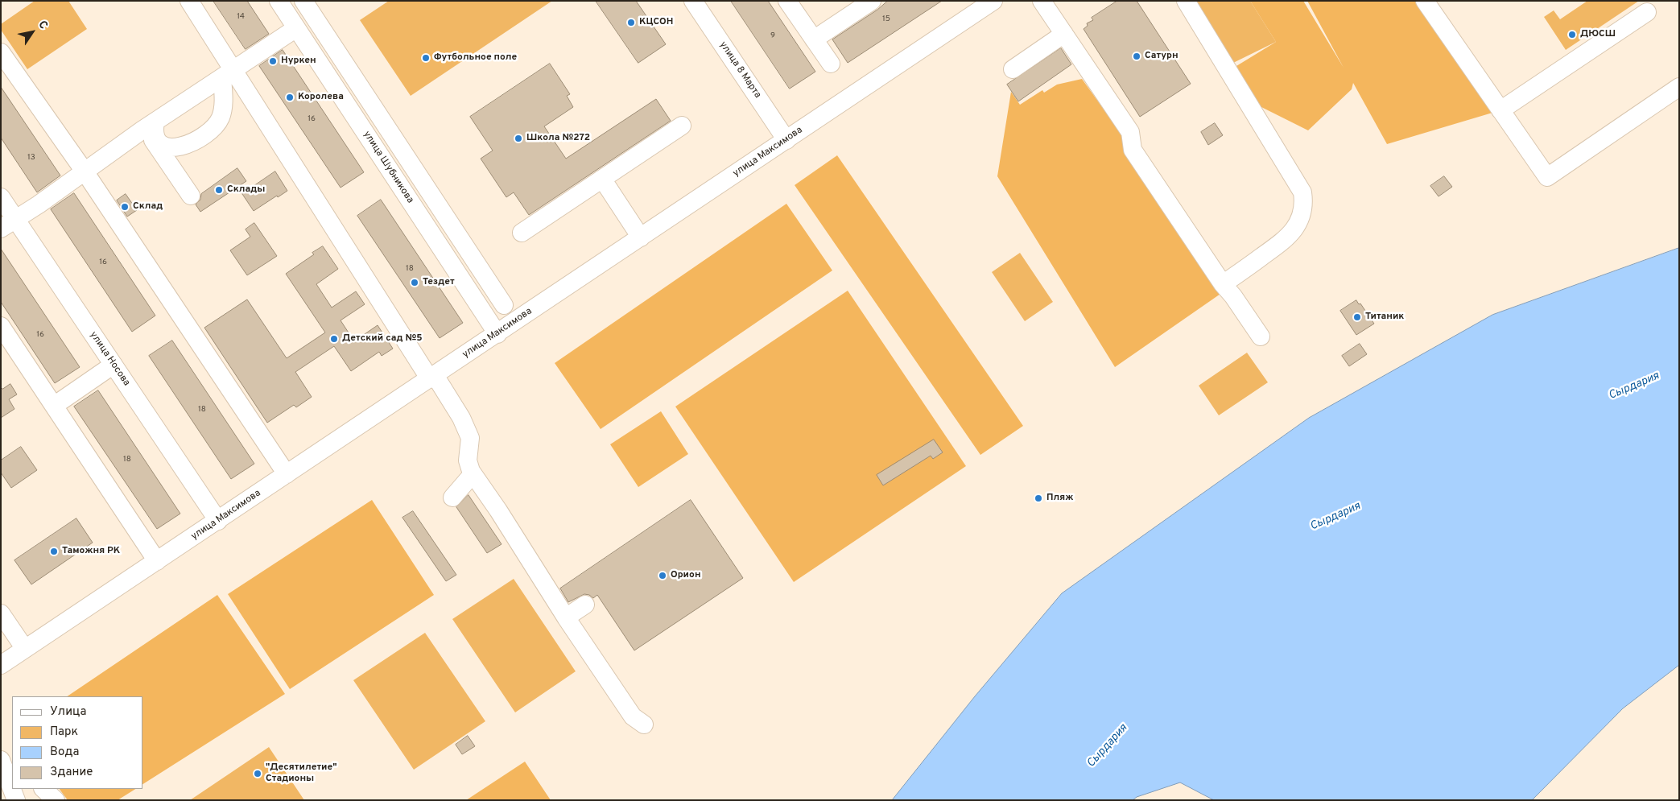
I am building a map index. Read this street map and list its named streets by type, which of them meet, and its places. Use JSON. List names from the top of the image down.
{
  "streets": {
    "street": [
      "улица 8 Марта",
      "улица Максимова",
      "улица Шубникова",
      "улица Носова"
    ]
  },
  "crossings": [
    ["улица 8 Марта", "улица Максимова"],
    ["улица Максимова", "улица Шубникова"],
    ["улица Максимова", "улица Носова"]
  ],
  "water": ["Сырдария"],
  "places": [
    "КЦСОН",
    "ДЮСШ",
    "Сатурн",
    "Футбольное поле",
    "Нуркен",
    "Королева",
    "Школа №272",
    "Склады",
    "Склад",
    "Тездет",
    "Титаник",
    "Детский сад №5",
    "Пляж",
    "Таможня РК",
    "Орион",
    "\"Десятилетие\" Стадионы"
  ],
  "house_numbers": [
    "14",
    "15",
    "9",
    "16",
    "13",
    "16",
    "18",
    "16",
    "18",
    "18"
  ],
  "legend": [
    "Улица",
    "Парк",
    "Вода",
    "Здание"
  ],
  "north": "top right"
}
